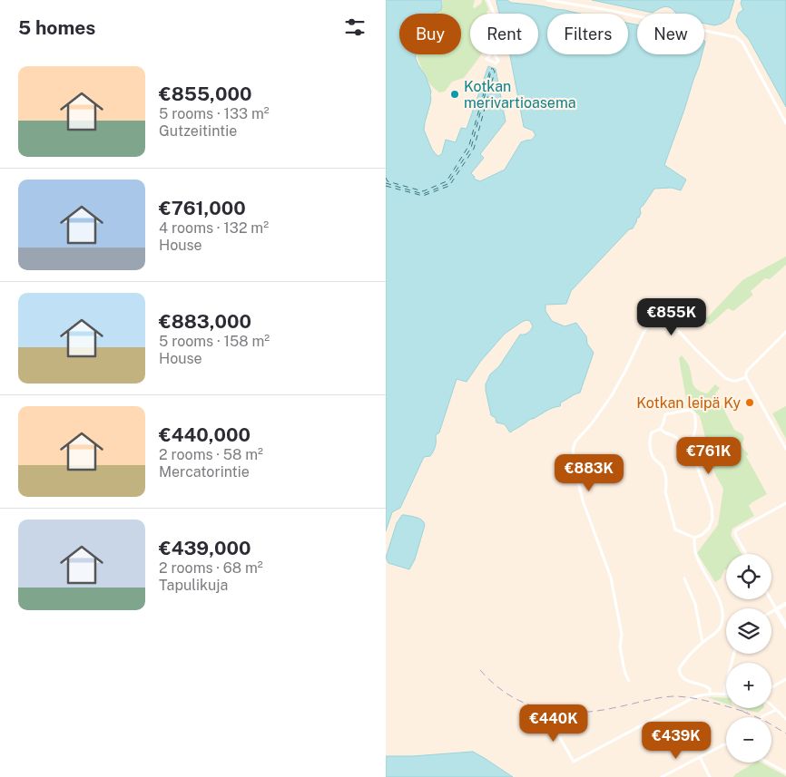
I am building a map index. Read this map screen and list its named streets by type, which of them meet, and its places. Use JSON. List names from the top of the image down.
{
  "places": ["Kotkan merivartioasema", "Kotkan leipä Ky"],
  "page": {
    "heading": "5 homes",
    "chip": [
      "Buy",
      "Rent",
      "Filters",
      "New"
    ],
    "list": [
      {
        "name": "€855,000",
        "note": "5 rooms · 133 m² · Gutzeitintie"
      },
      {
        "name": "€761,000",
        "note": "4 rooms · 132 m² · House"
      },
      {
        "name": "€883,000",
        "note": "5 rooms · 158 m² · House"
      },
      {
        "name": "€440,000",
        "note": "2 rooms · 58 m² · Mercatorintie"
      },
      {
        "name": "€439,000",
        "note": "2 rooms · 68 m² · Tapulikuja"
      }
    ],
    "price": [
      "€855K",
      "€761K",
      "€883K",
      "€440K",
      "€439K"
    ],
    "map_buttons": ["+", "−"]
  }
}
